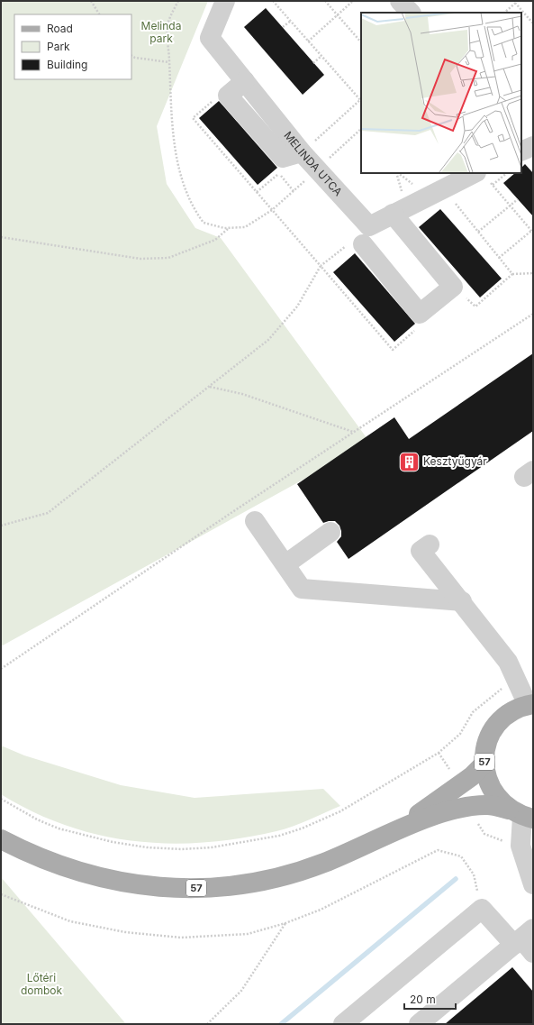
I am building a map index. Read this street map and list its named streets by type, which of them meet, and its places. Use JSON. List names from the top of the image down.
{
  "streets": {
    "main road": ["57"],
    "street": ["MELINDA UTCA"]
  },
  "parks": ["Melinda park", "Lőtéri dombok"],
  "places": {
    "building": ["Kesztyűgyár"]
  },
  "legend": ["Road", "Park", "Building"],
  "scale_bar": "20 m"
}
